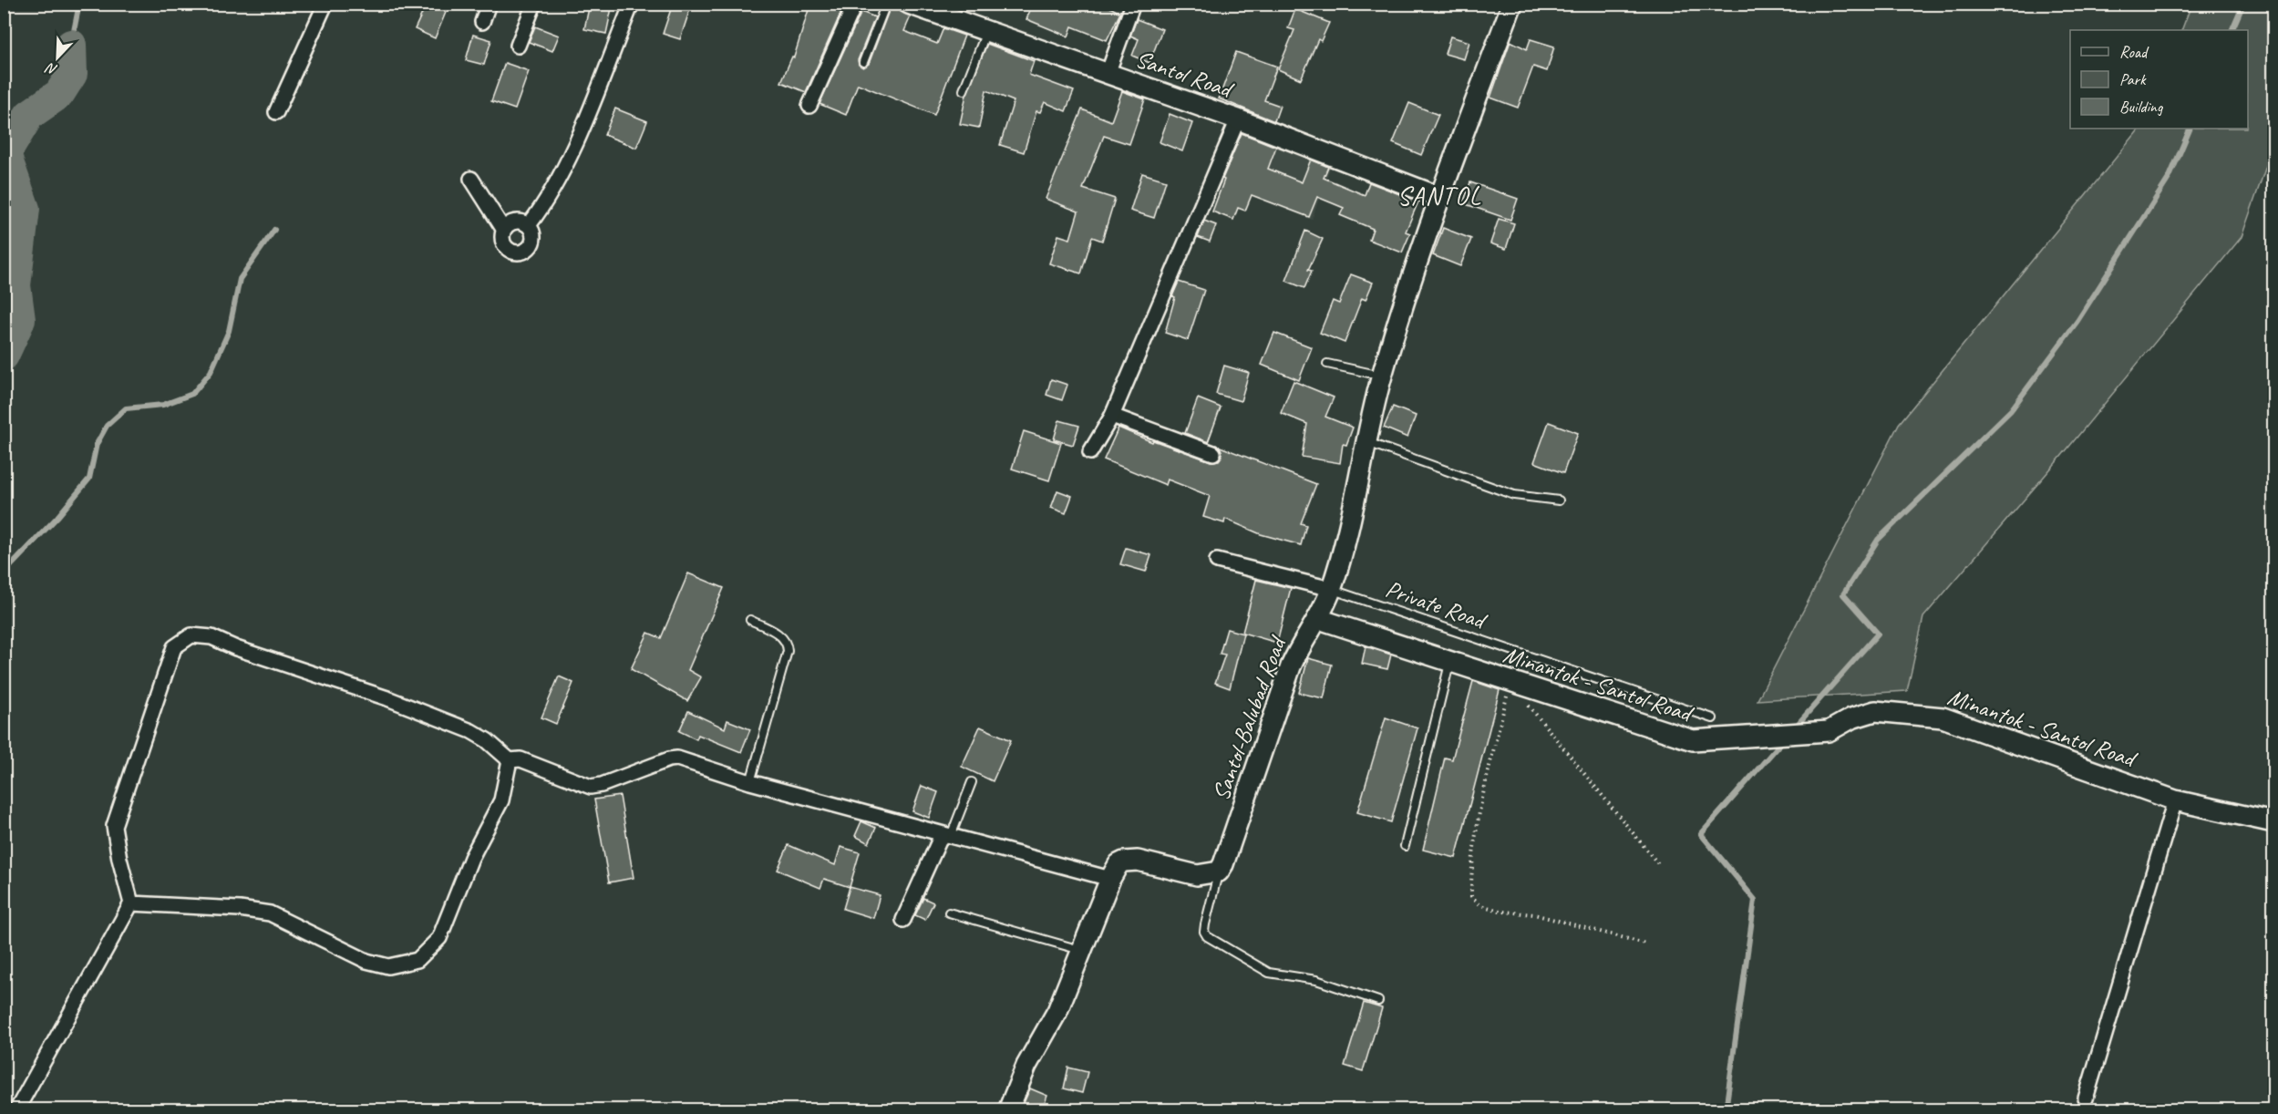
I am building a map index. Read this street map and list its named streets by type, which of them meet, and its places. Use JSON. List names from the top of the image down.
{
  "streets": {
    "street": ["Santol Road", "Minantok - Santol Road", "Santol-Balubad Road"],
    "lane": ["Private Road"]
  },
  "crossings": [
    ["Santol Road", "Santol-Balubad Road"],
    ["Private Road", "Santol-Balubad Road"],
    ["Minantok - Santol Road", "Santol-Balubad Road"]
  ],
  "districts": ["SANTOL"],
  "legend": ["Road", "Park", "Building"],
  "north": "bottom left"
}
